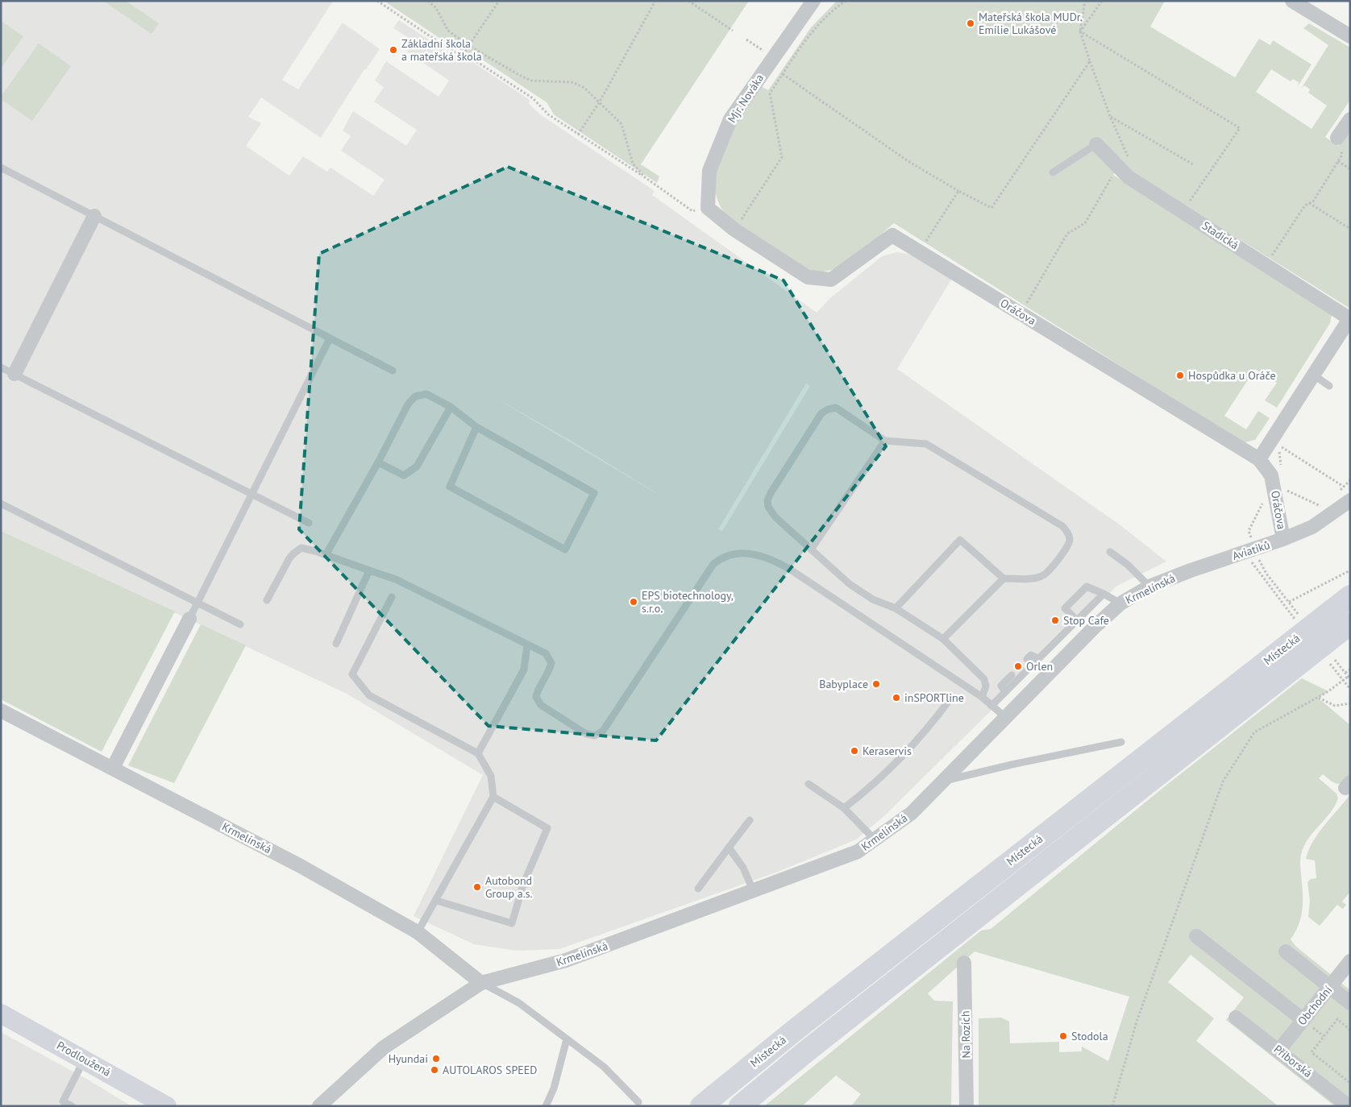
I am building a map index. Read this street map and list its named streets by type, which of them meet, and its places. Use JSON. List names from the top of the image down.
{
  "streets": {
    "highway": ["Místecká"],
    "main road": ["Prodloužená"],
    "street": [
      "Mjr. Nováka",
      "Stadická",
      "Oráčova",
      "Aviatiků",
      "Krmelínská",
      "Obchodní",
      "Na Rozích",
      "Příborská"
    ]
  },
  "crossings": [
    ["Mjr. Nováka", "Oráčova"],
    ["Oráčova", "Aviatiků"],
    ["Aviatiků", "Krmelínská"],
    ["Obchodní", "Příborská"]
  ],
  "places": [
    "Mateřská škola MUDr. Emílie Lukášové",
    "Základní škola a mateřská škola",
    "Hospůdka u Oráče",
    "EPS biotechnology, s.r.o.",
    "Stop Cafe",
    "Orlen",
    "Babyplace",
    "inSPORTline",
    "Keraservis",
    "Autobond Group a.s.",
    "Stodola",
    "Hyundai",
    "AUTOLAROS SPEED"
  ]
}
